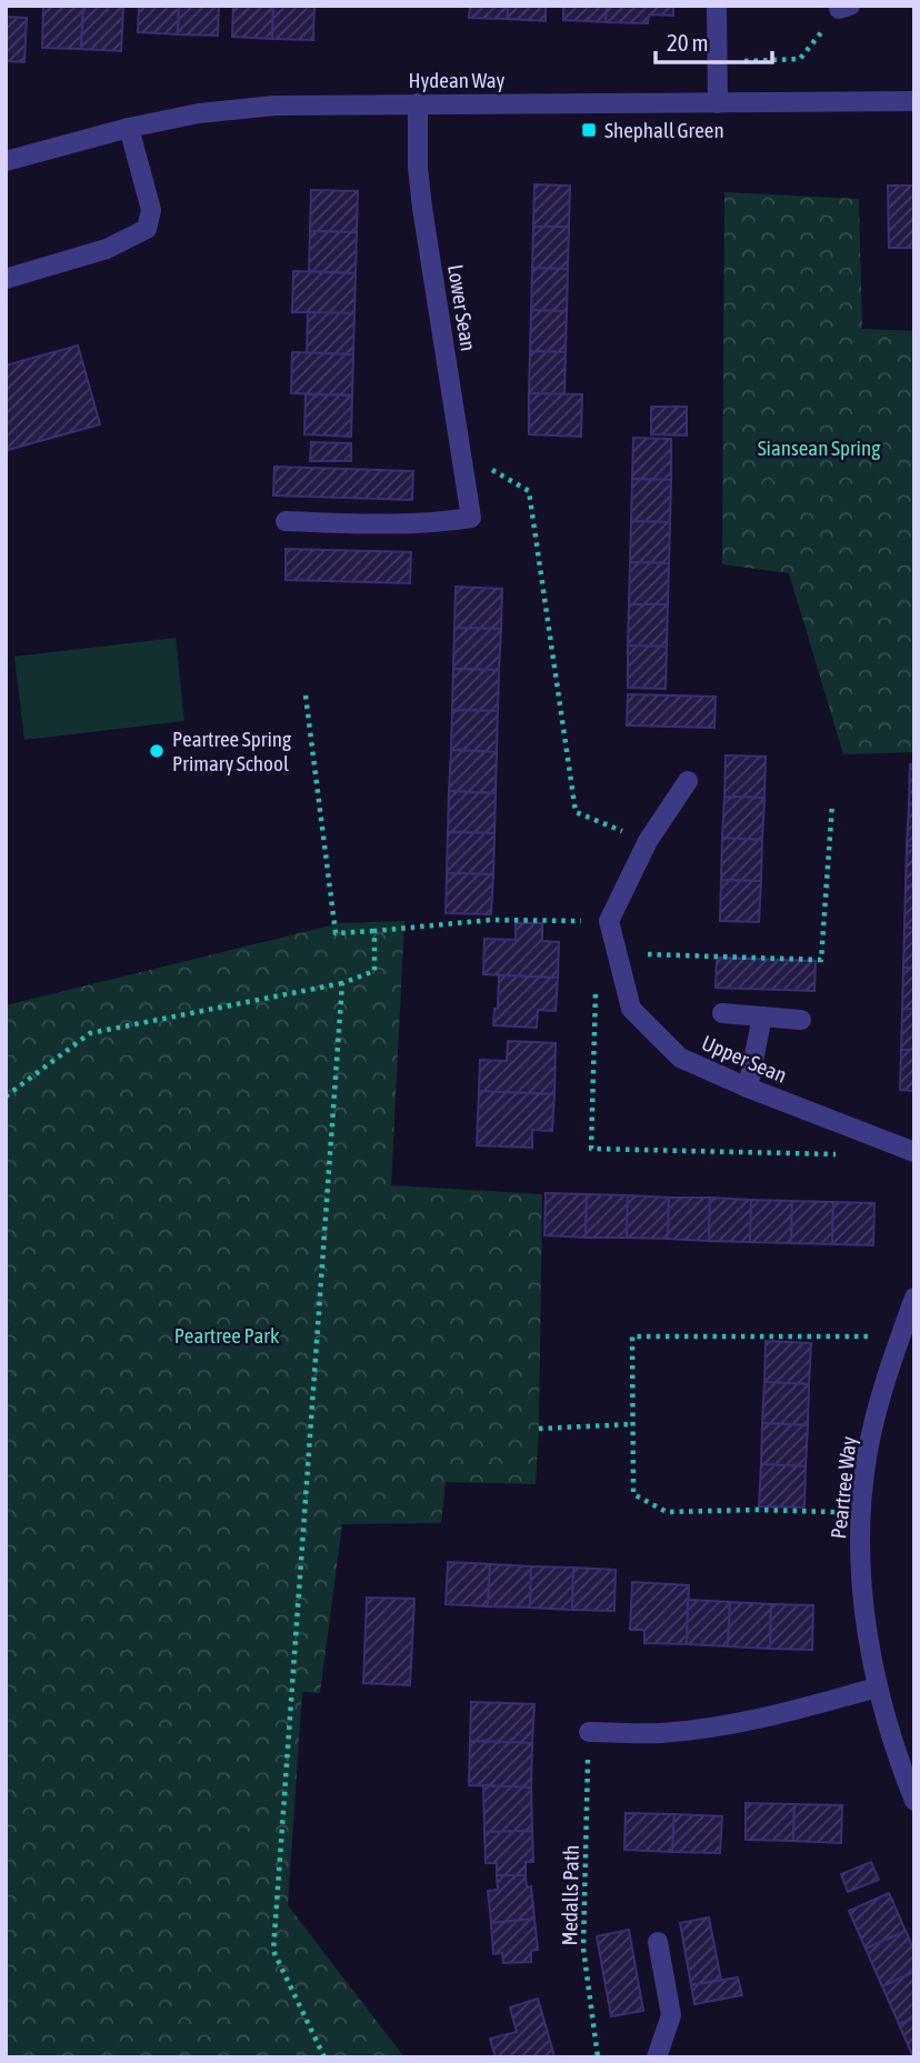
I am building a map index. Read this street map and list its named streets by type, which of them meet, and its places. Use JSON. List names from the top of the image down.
{
  "streets": {
    "street": [
      "Hydean Way",
      "Lower Sean",
      "Upper Sean",
      "Peartree Way"
    ],
    "path": ["Medalls Path"]
  },
  "crossings": [
    ["Hydean Way", "Lower Sean"]
  ],
  "parks": ["Siansean Spring", "Peartree Park"],
  "places": {
    "transit": ["Shephall Green"],
    "other": ["Peartree Spring Primary School"]
  },
  "scale_bar": "20 m"
}
